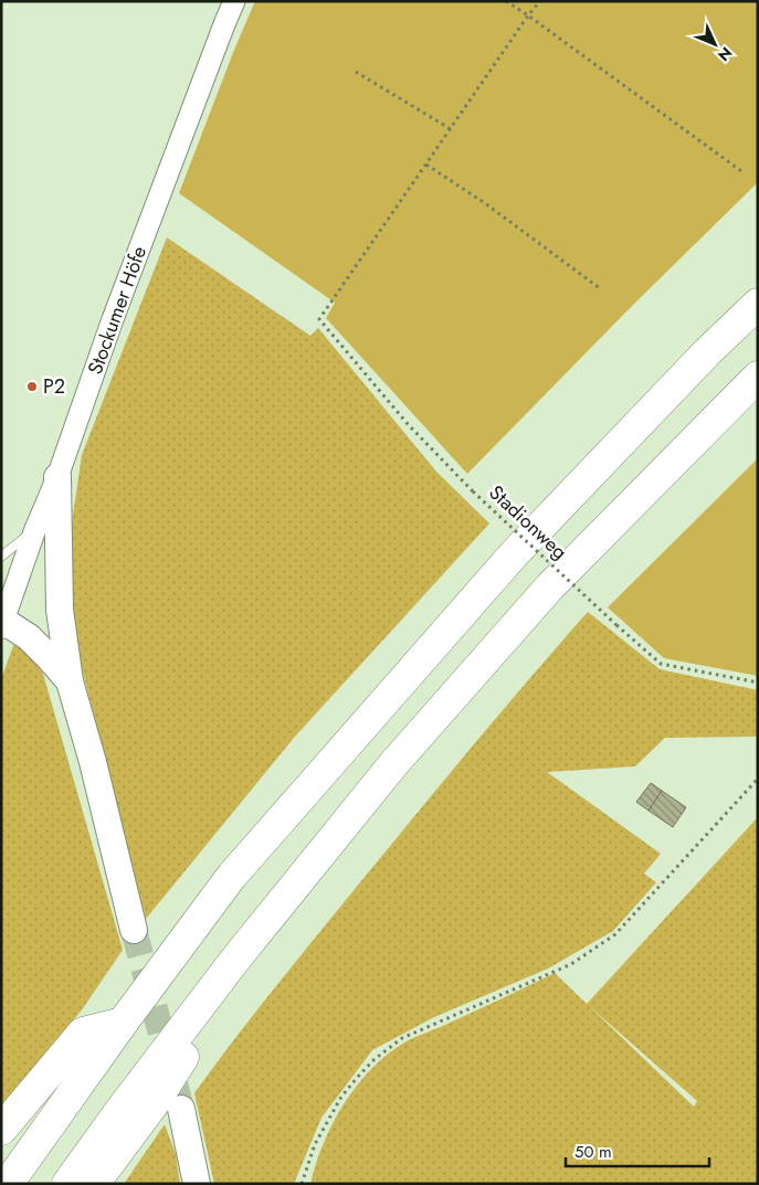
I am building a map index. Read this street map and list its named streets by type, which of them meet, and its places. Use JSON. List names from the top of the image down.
{
  "streets": {
    "street": ["Stockumer Höfe"],
    "path": ["Stadionweg"]
  },
  "places": ["P2"],
  "scale_bar": "50 m",
  "north": "bottom right"
}
